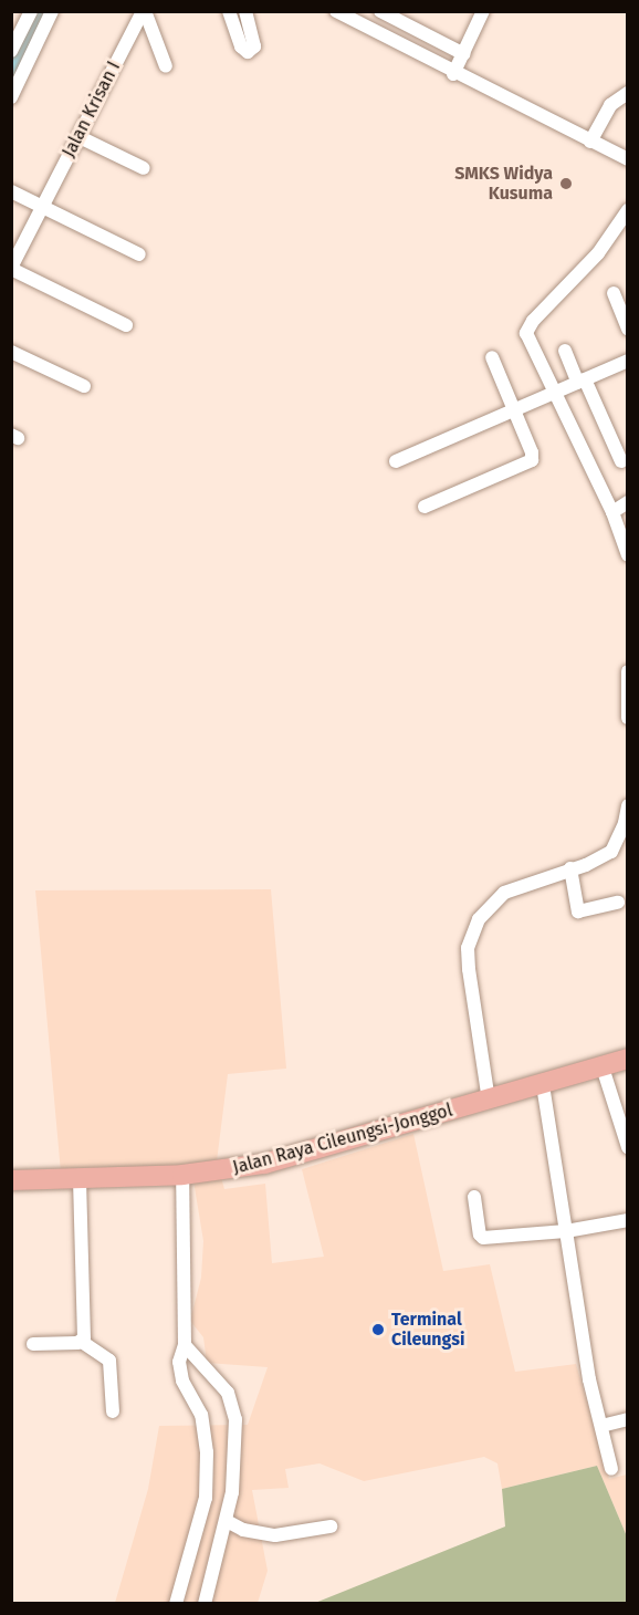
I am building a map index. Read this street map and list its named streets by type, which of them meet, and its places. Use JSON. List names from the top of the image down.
{
  "streets": {
    "main road": ["Jalan Raya Cileungsi-Jonggol"],
    "street": ["Jalan Krisan I"]
  },
  "places": ["SMKS Widya Kusuma", "Terminal Cileungsi"]
}
